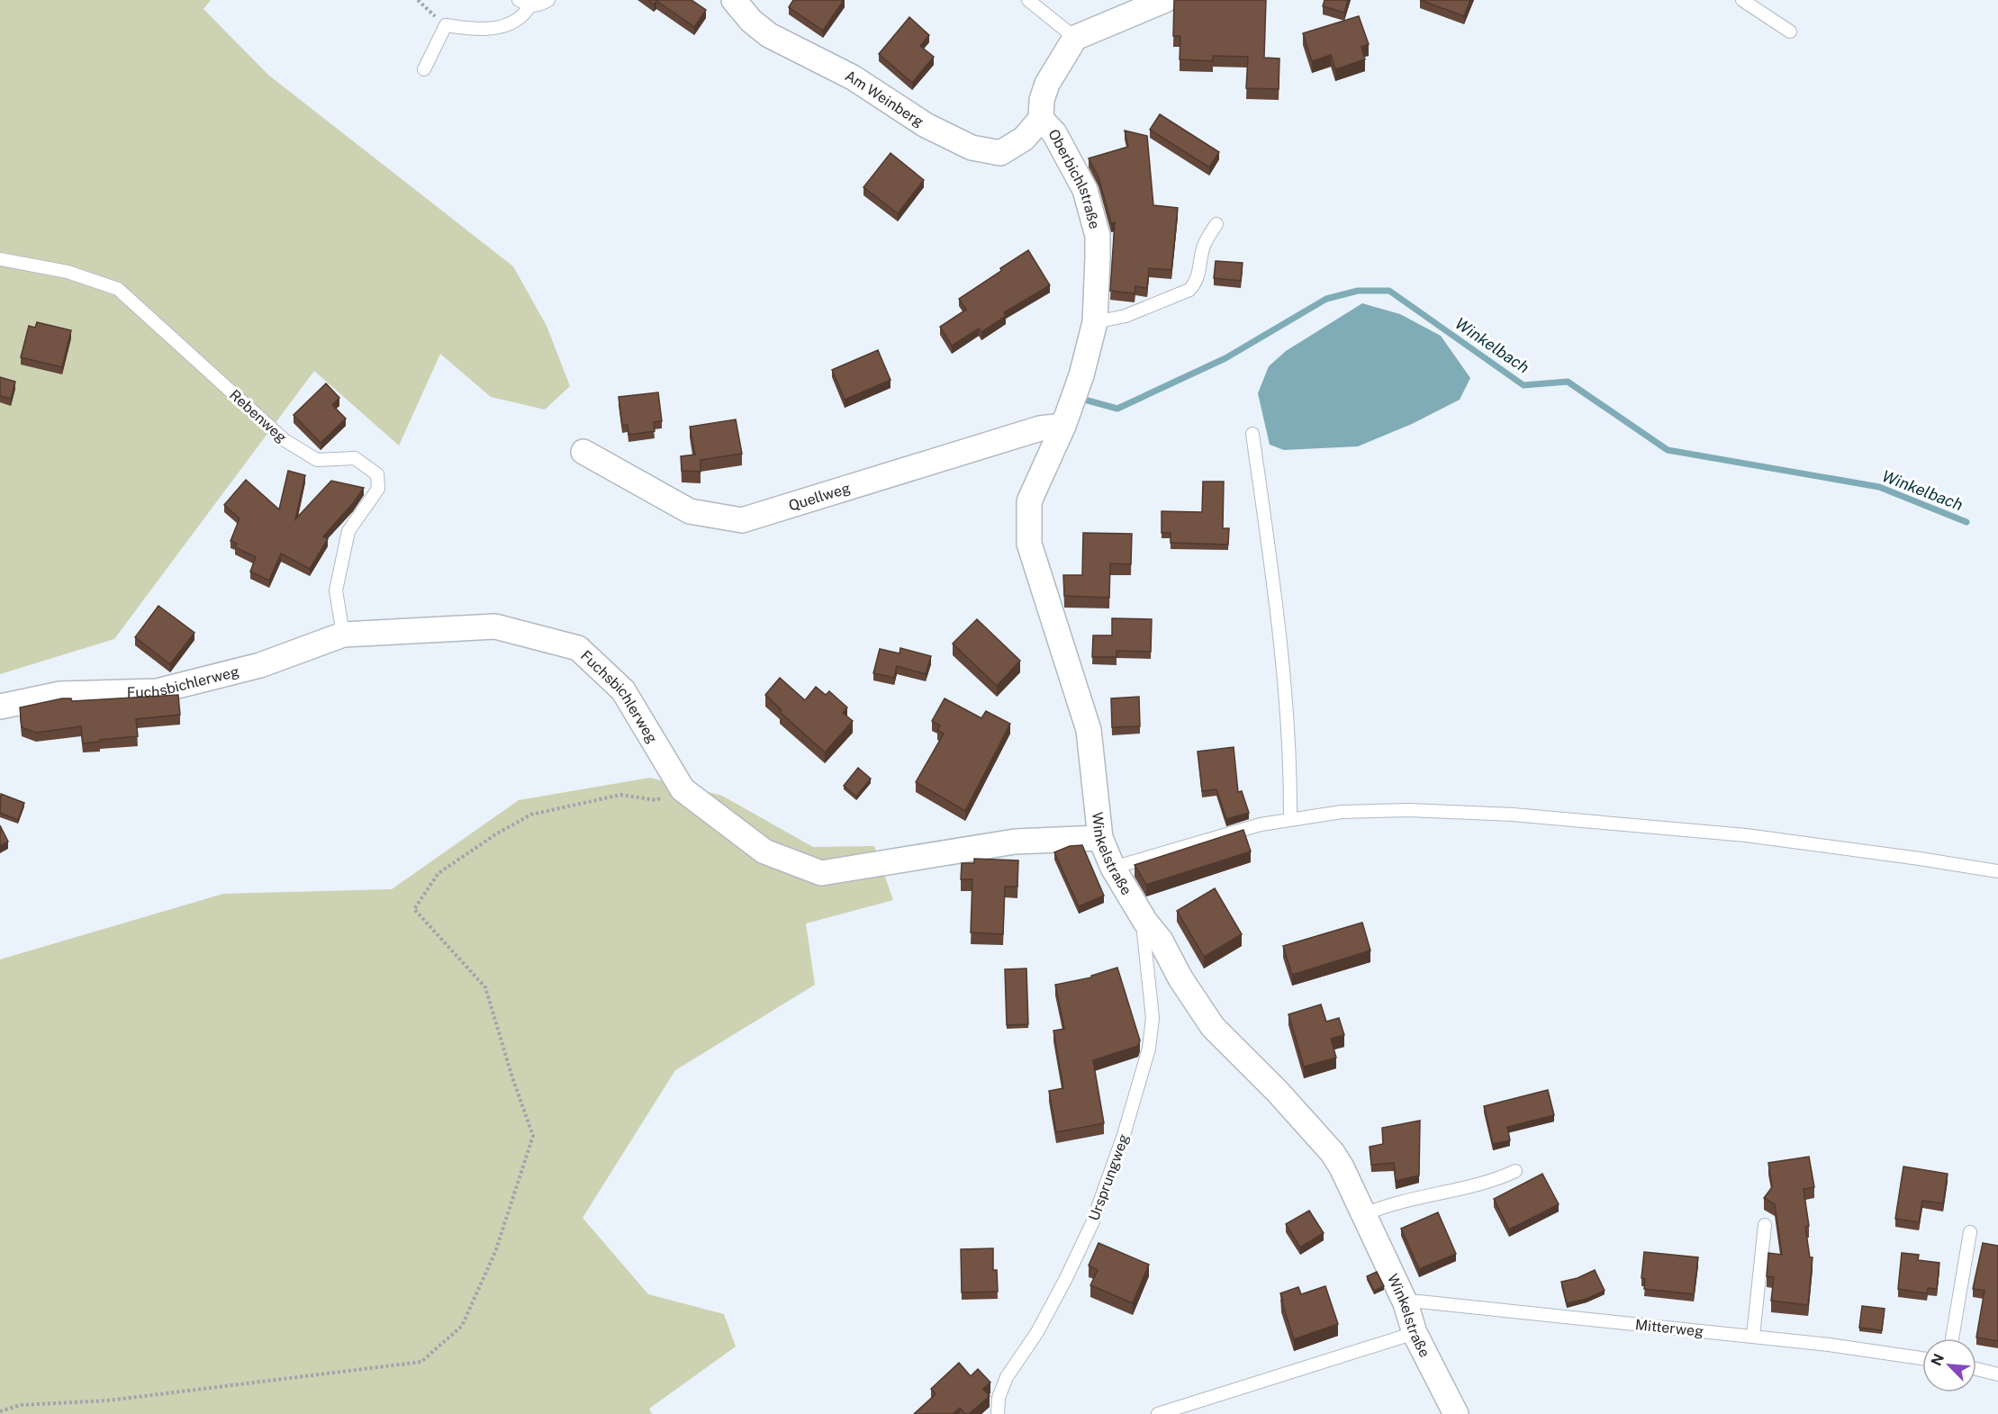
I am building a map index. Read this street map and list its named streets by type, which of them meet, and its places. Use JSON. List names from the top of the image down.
{
  "streets": {
    "street": [
      "Am Weinberg",
      "Oberbichlstraße",
      "Quellweg",
      "Fuchsbichlerweg",
      "Winkelstraße"
    ],
    "lane": ["Rebenweg", "Ursprungweg", "Mitterweg"]
  },
  "crossings": [
    ["Am Weinberg", "Oberbichlstraße"],
    ["Oberbichlstraße", "Quellweg"],
    ["Oberbichlstraße", "Winkelstraße"],
    ["Rebenweg", "Fuchsbichlerweg"],
    ["Quellweg", "Winkelstraße"],
    ["Fuchsbichlerweg", "Winkelstraße"],
    ["Winkelstraße", "Ursprungweg"],
    ["Winkelstraße", "Mitterweg"]
  ],
  "water": ["Winkelbach"],
  "north": "top left"
}
